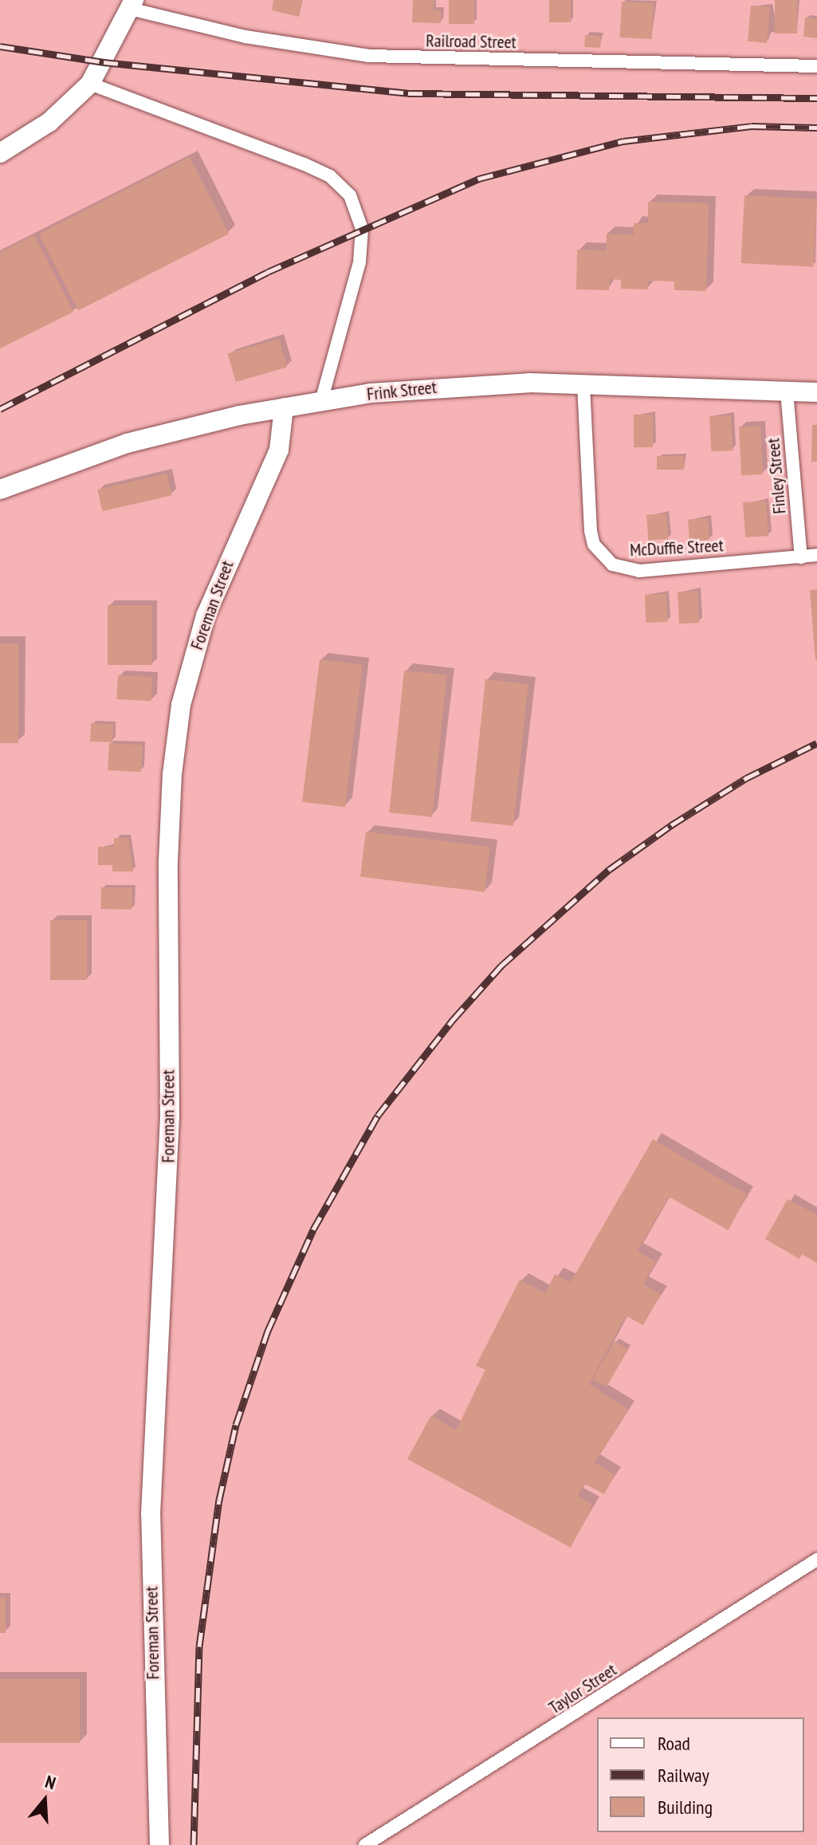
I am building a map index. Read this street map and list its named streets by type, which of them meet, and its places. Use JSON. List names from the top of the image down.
{
  "streets": {
    "street": [
      "Railroad Street",
      "Frink Street",
      "Finley Street",
      "McDuffie Street",
      "Foreman Street",
      "Taylor Street"
    ]
  },
  "crossings": [
    ["Frink Street", "Finley Street"],
    ["Frink Street", "McDuffie Street"],
    ["Frink Street", "Foreman Street"],
    ["Finley Street", "McDuffie Street"]
  ],
  "legend": ["Road", "Railway", "Building"],
  "north": "top"
}
